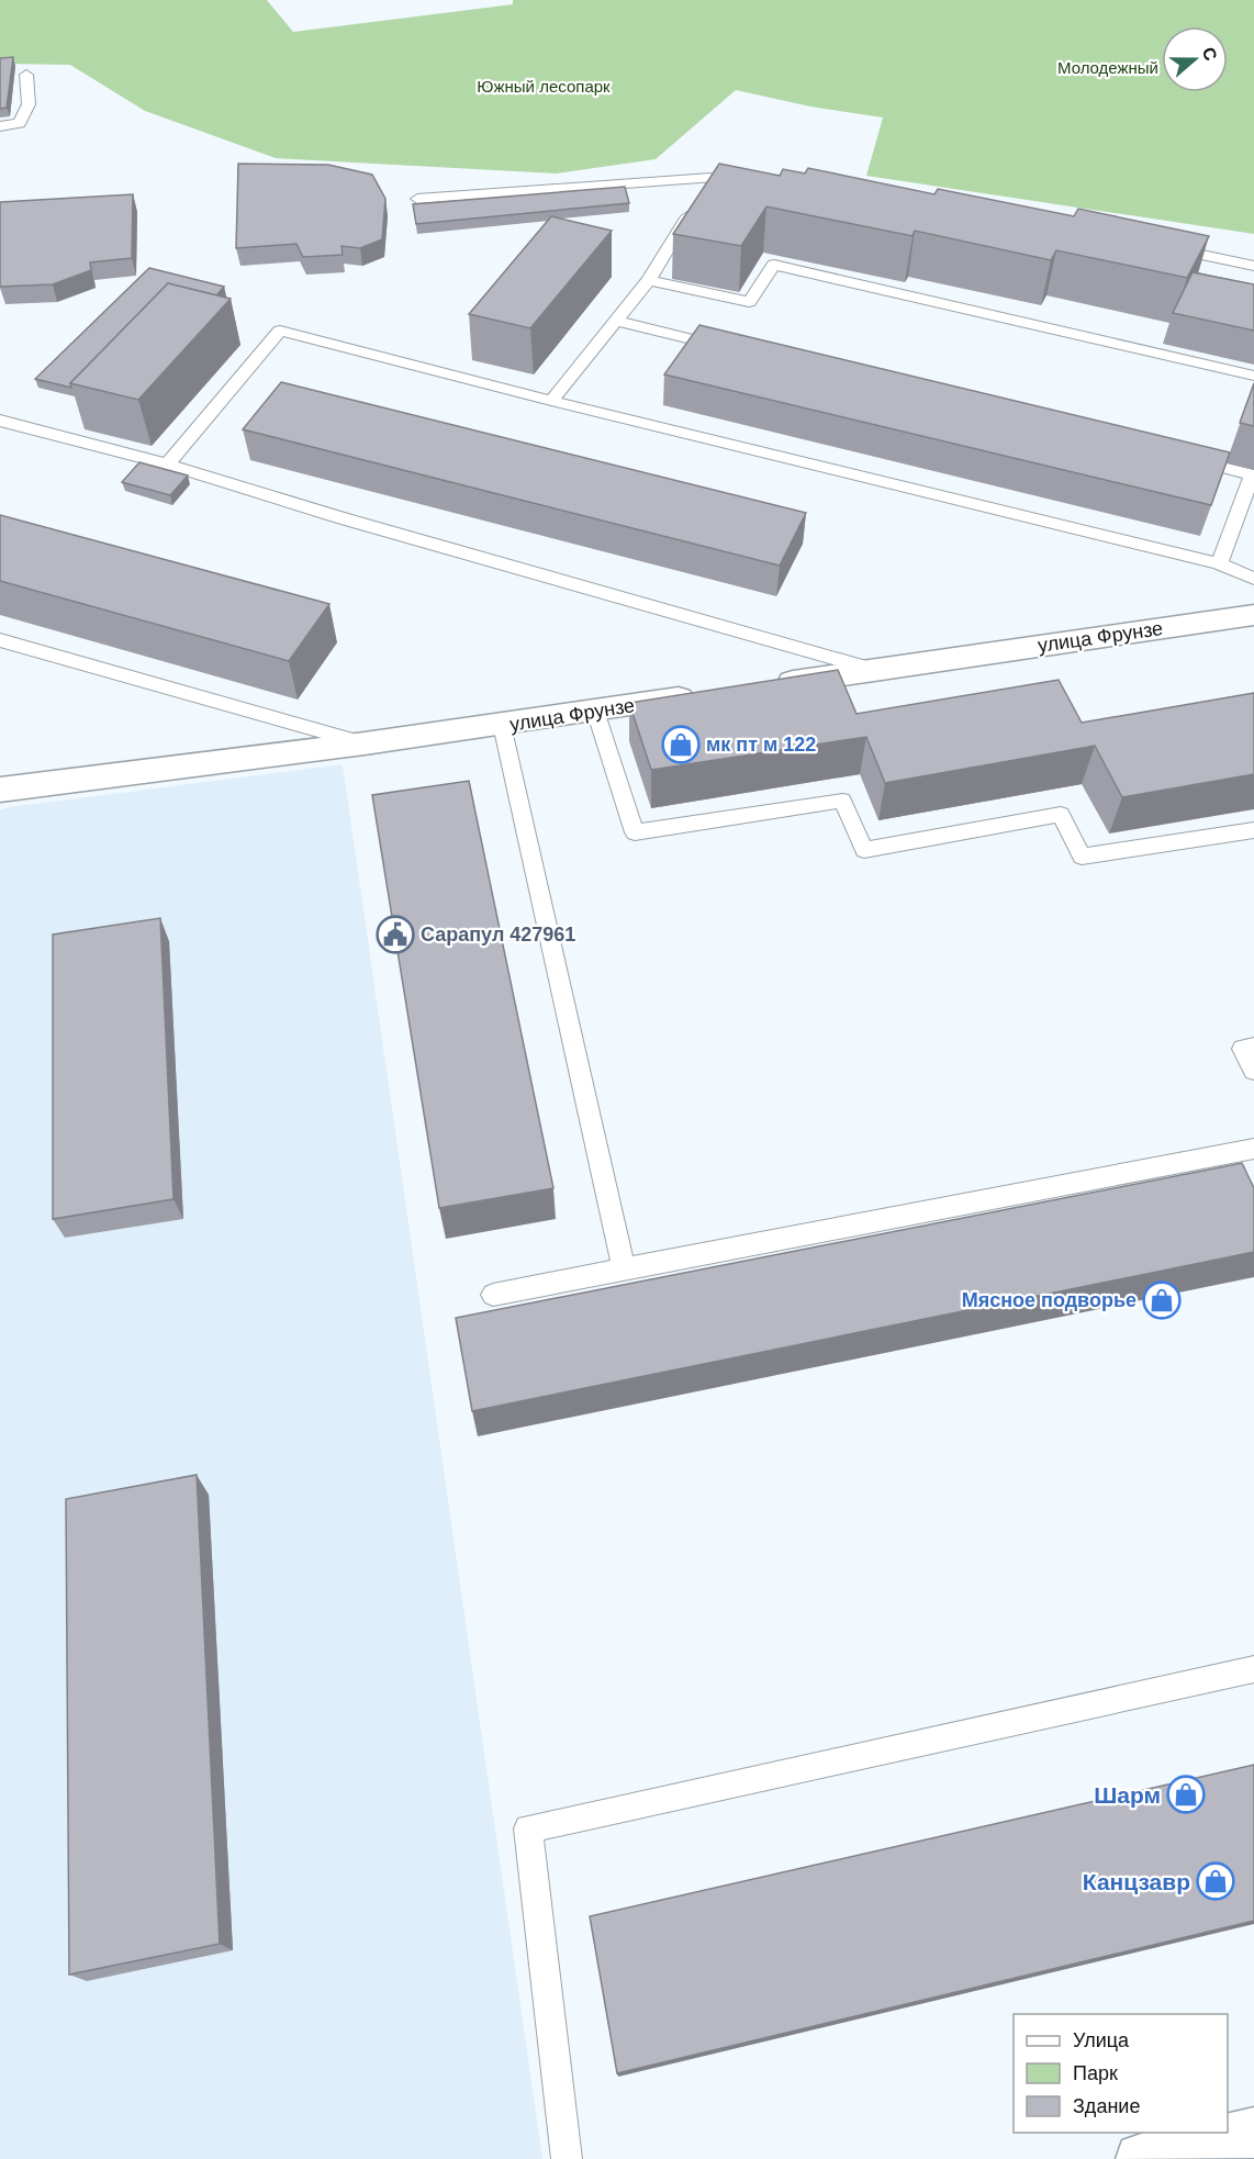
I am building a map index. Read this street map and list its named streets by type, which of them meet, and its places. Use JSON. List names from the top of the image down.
{
  "streets": {
    "street": ["улица Фрунзе"]
  },
  "parks": ["Молодежный", "Южный лесопарк"],
  "places": {
    "shop": [
      "мк пт м 122",
      "Мясное подворье",
      "Шарм",
      "Канцзавр"
    ],
    "public building": ["Сарапул 427961"]
  },
  "legend": ["Улица", "Парк", "Здание"],
  "north": "right"
}
